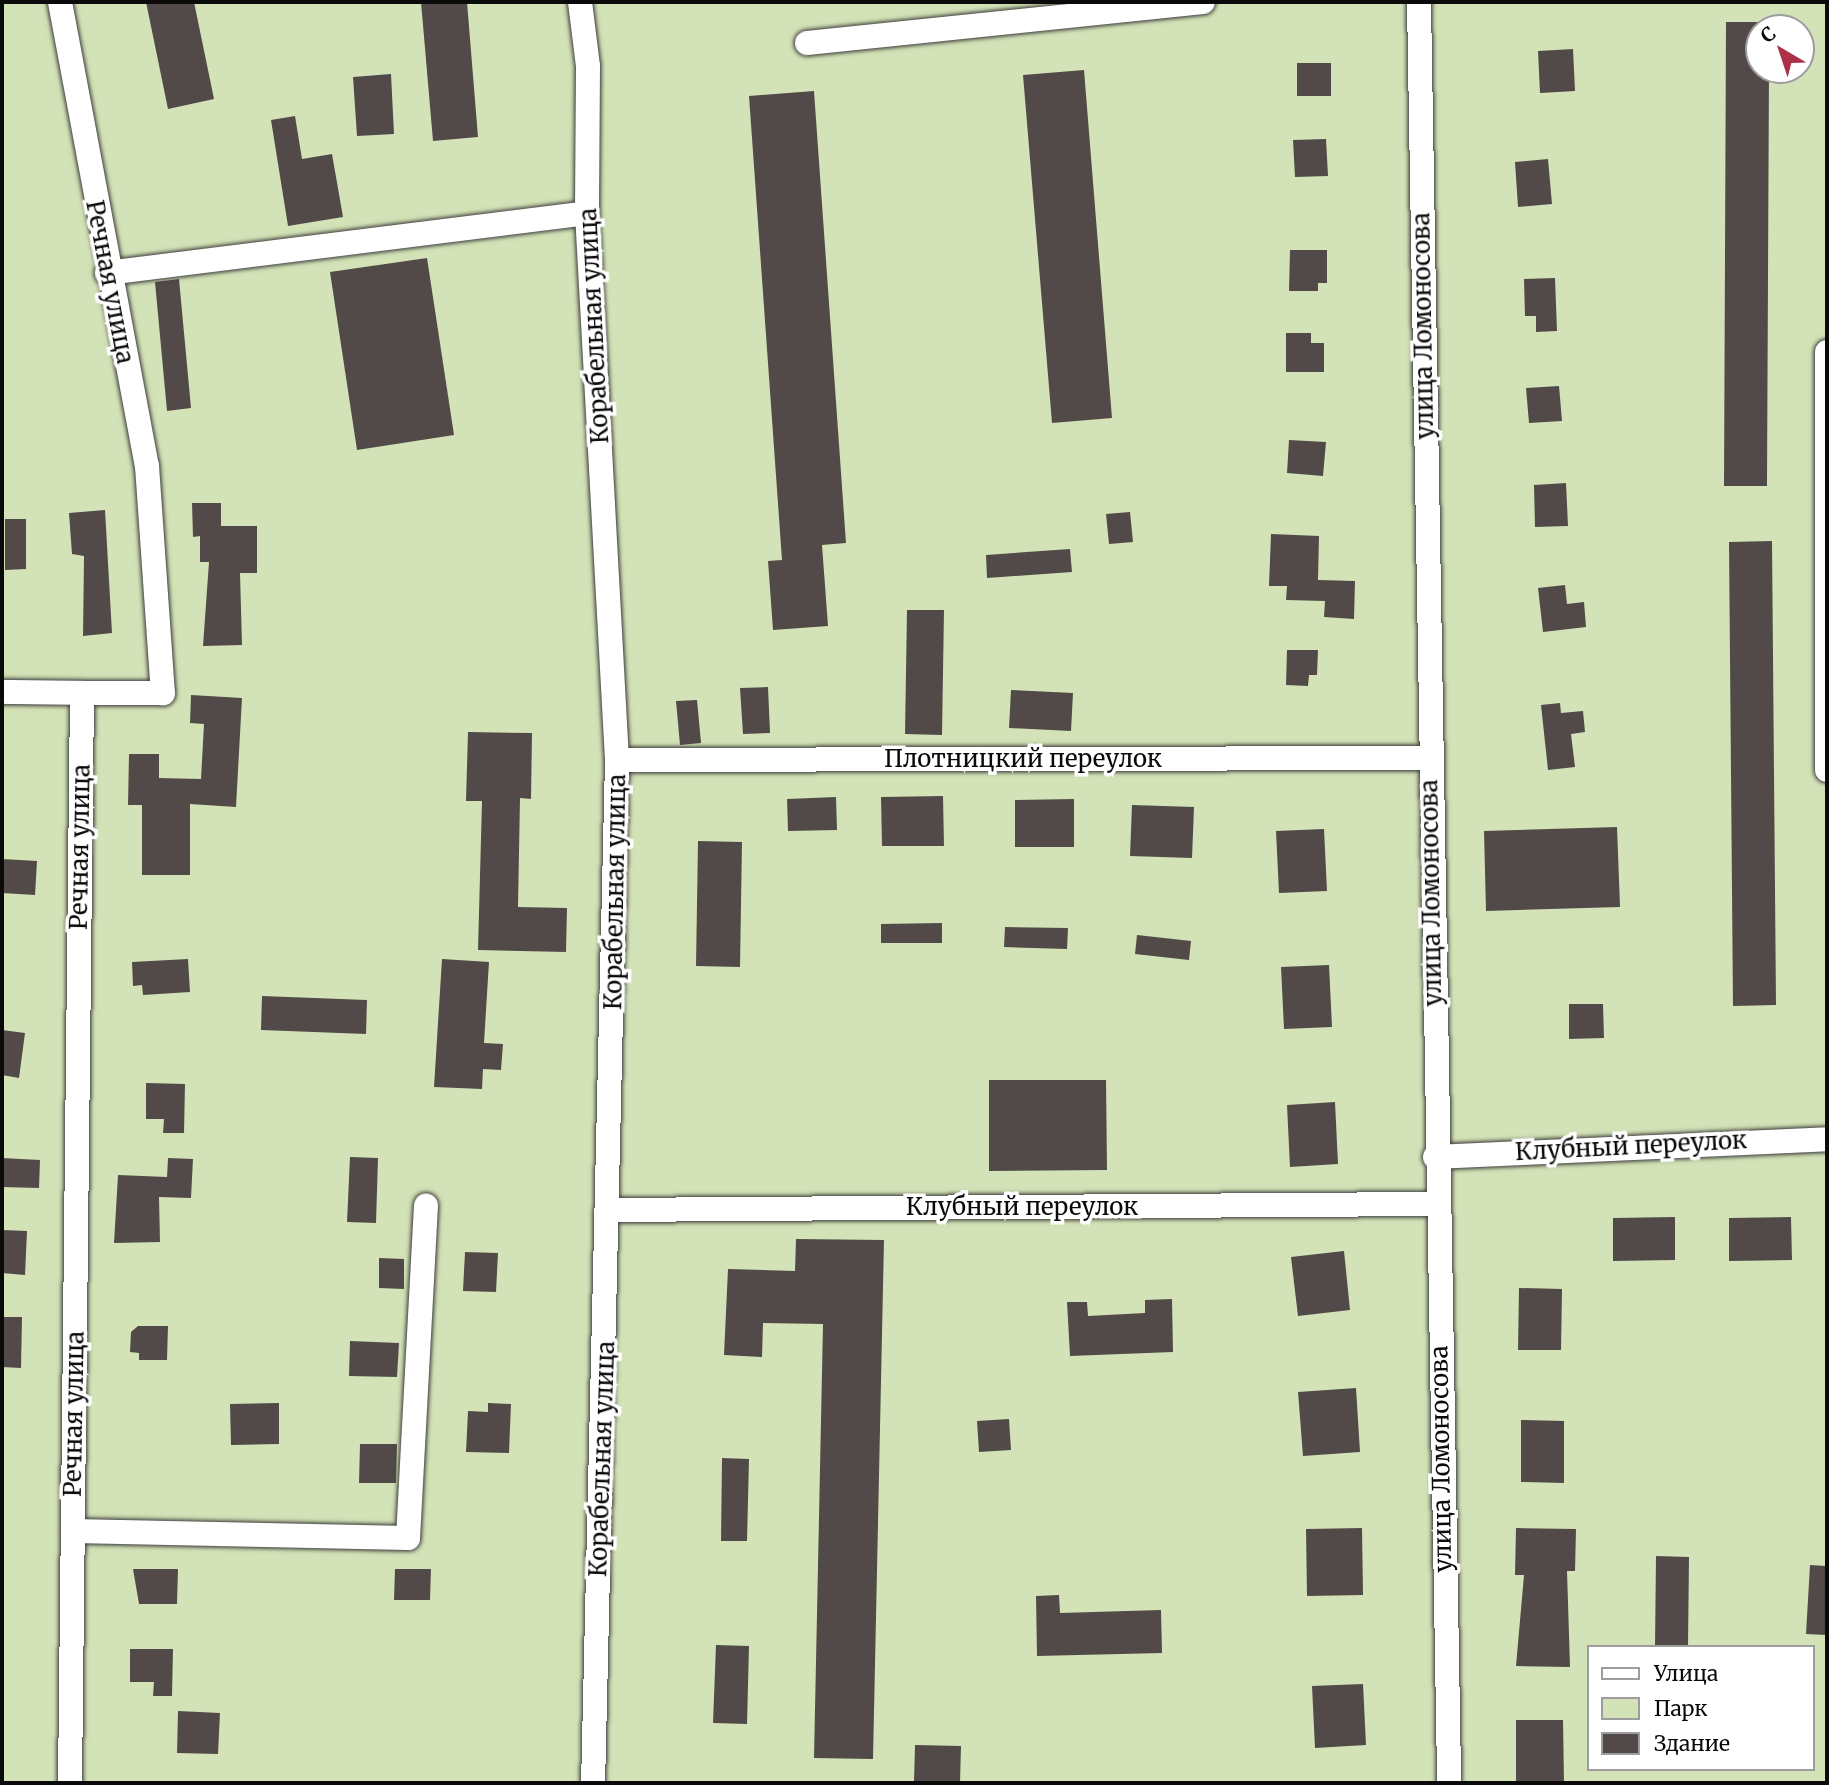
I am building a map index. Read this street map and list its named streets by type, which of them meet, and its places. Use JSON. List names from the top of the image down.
{
  "streets": {
    "street": [
      "Речная улица",
      "Корабельная улица",
      "улица Ломоносова",
      "Плотницкий переулок",
      "Клубный переулок"
    ]
  },
  "crossings": [
    ["Корабельная улица", "Плотницкий переулок"],
    ["Корабельная улица", "Клубный переулок"],
    ["улица Ломоносова", "Плотницкий переулок"],
    ["улица Ломоносова", "Клубный переулок"]
  ],
  "legend": ["Улица", "Парк", "Здание"],
  "north": "top left"
}
